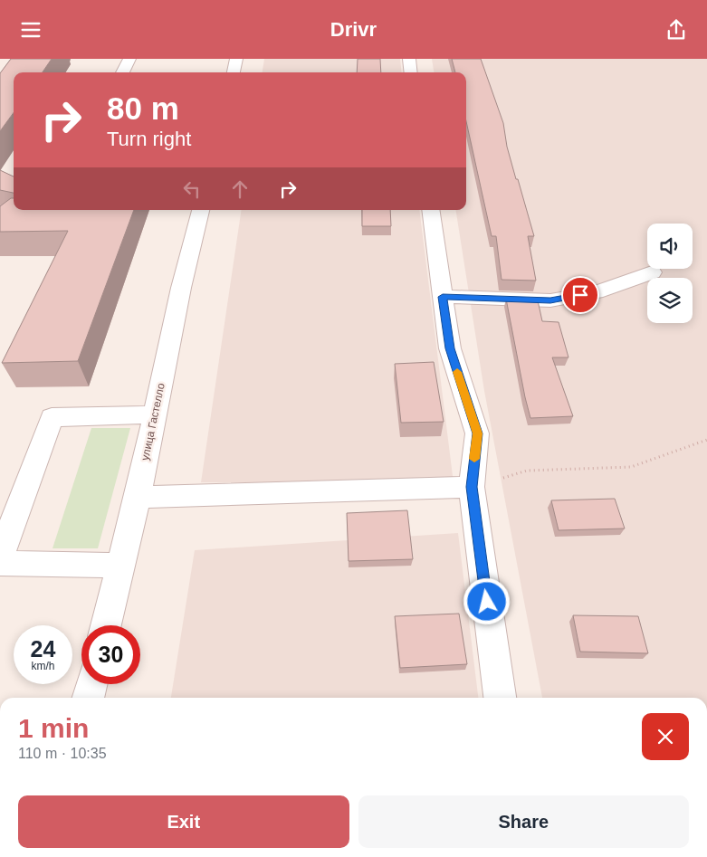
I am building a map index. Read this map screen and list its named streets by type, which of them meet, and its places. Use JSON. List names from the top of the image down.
{
  "streets": {
    "street": ["улица Гастелло"]
  },
  "page": {
    "header": "Drivr",
    "turn": ["80 m", "Turn right"],
    "speed": "24 km/h",
    "limit": "30",
    "heading": ["1 min", "110 m · 10:35"],
    "buttons": ["Exit", "Share"]
  }
}
